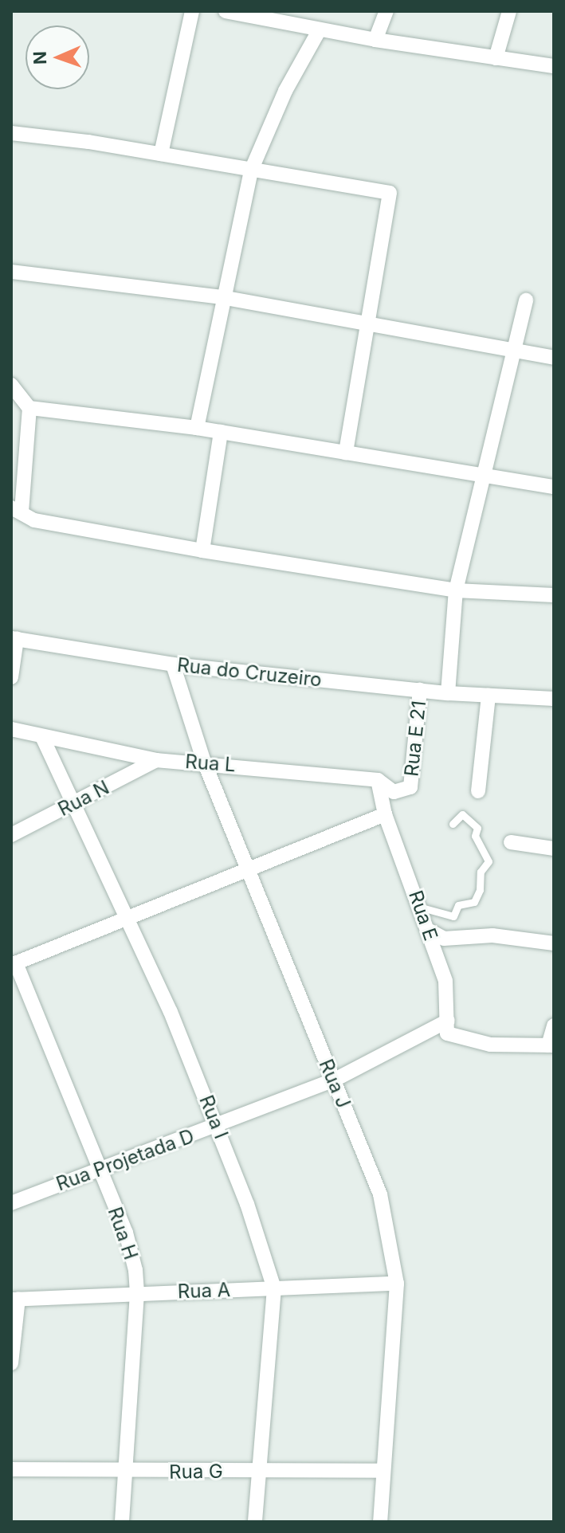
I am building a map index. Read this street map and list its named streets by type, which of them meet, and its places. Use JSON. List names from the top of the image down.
{
  "streets": {
    "street": [
      "Rua do Cruzeiro",
      "Rua E 21",
      "Rua L",
      "Rua N",
      "Rua E",
      "Rua J",
      "Rua I",
      "Rua Projetada D",
      "Rua H",
      "Rua A",
      "Rua G"
    ]
  },
  "crossings": [
    ["Rua do Cruzeiro", "Rua E 21"],
    ["Rua do Cruzeiro", "Rua J"],
    ["Rua E 21", "Rua L"],
    ["Rua L", "Rua N"],
    ["Rua L", "Rua J"],
    ["Rua L", "Rua I"],
    ["Rua N", "Rua I"],
    ["Rua E", "Rua Projetada D"],
    ["Rua J", "Rua Projetada D"],
    ["Rua J", "Rua A"],
    ["Rua J", "Rua G"],
    ["Rua I", "Rua Projetada D"],
    ["Rua I", "Rua A"],
    ["Rua I", "Rua G"],
    ["Rua Projetada D", "Rua H"],
    ["Rua H", "Rua A"],
    ["Rua H", "Rua G"]
  ],
  "north": "left"
}
